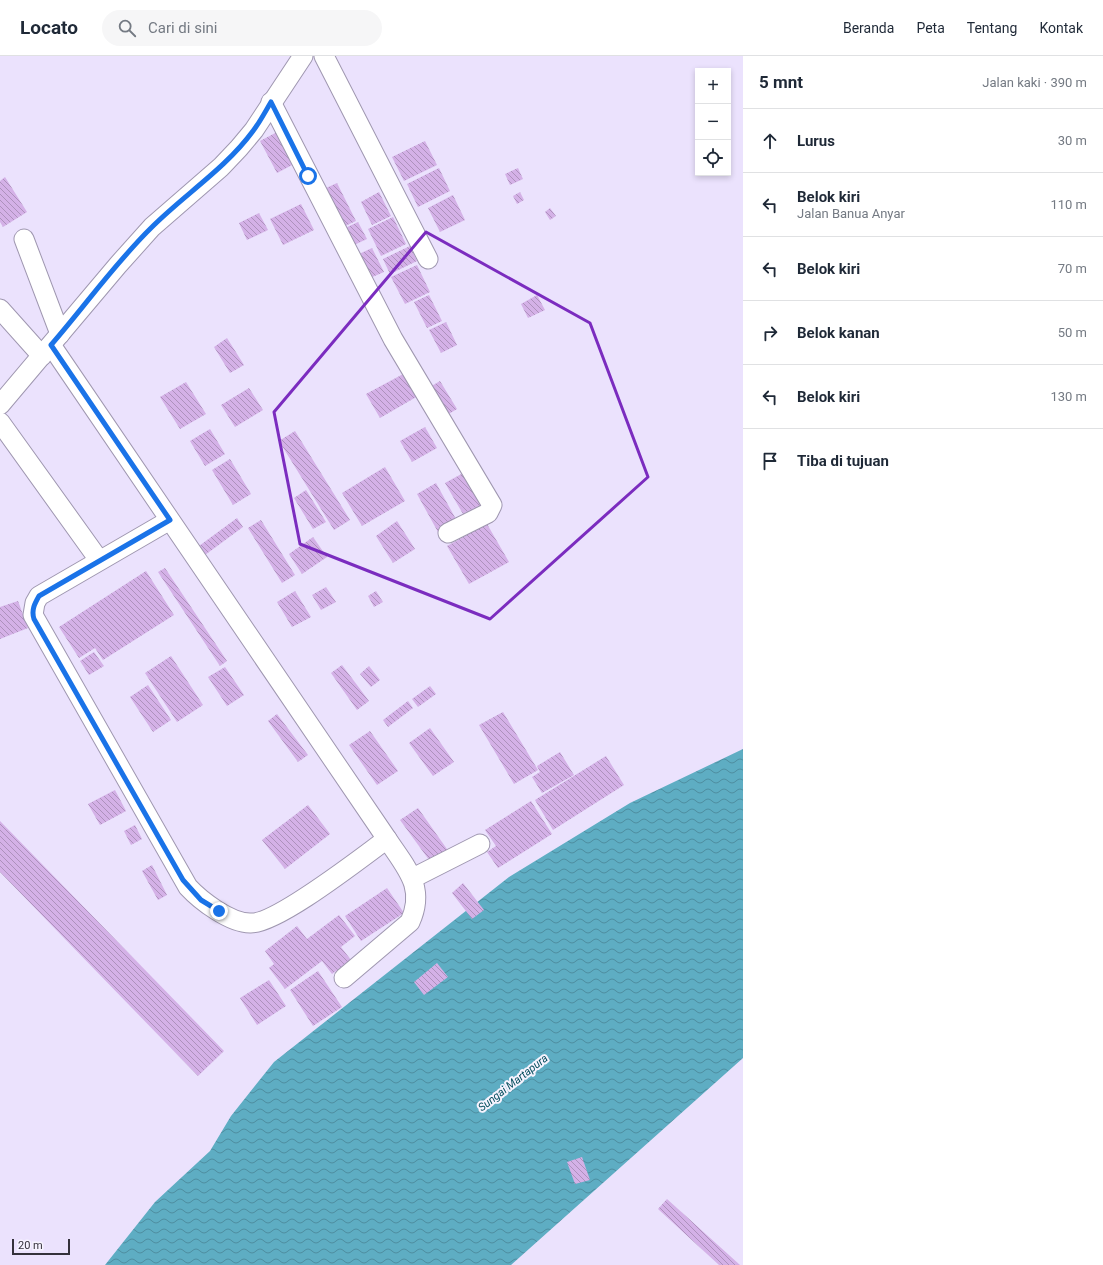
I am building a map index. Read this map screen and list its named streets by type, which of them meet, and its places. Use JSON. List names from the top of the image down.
{
  "water": ["Sungai Martapura"],
  "scale_bar": "20 m",
  "page": {
    "header": "Locato",
    "search": "Cari di sini",
    "nav": [
      "Beranda",
      "Peta",
      "Tentang",
      "Kontak"
    ],
    "heading": ["5 mnt", "Jalan kaki · 390 m"],
    "map_buttons": ["+", "−"],
    "list": [
      ["Lurus", "30 m"],
      ["Belok kiri", "Jalan Banua Anyar", "110 m"],
      ["Belok kiri", "70 m"],
      ["Belok kanan", "50 m"],
      ["Belok kiri", "130 m"],
      "Tiba di tujuan"
    ],
    "scale": "20 m"
  }
}
